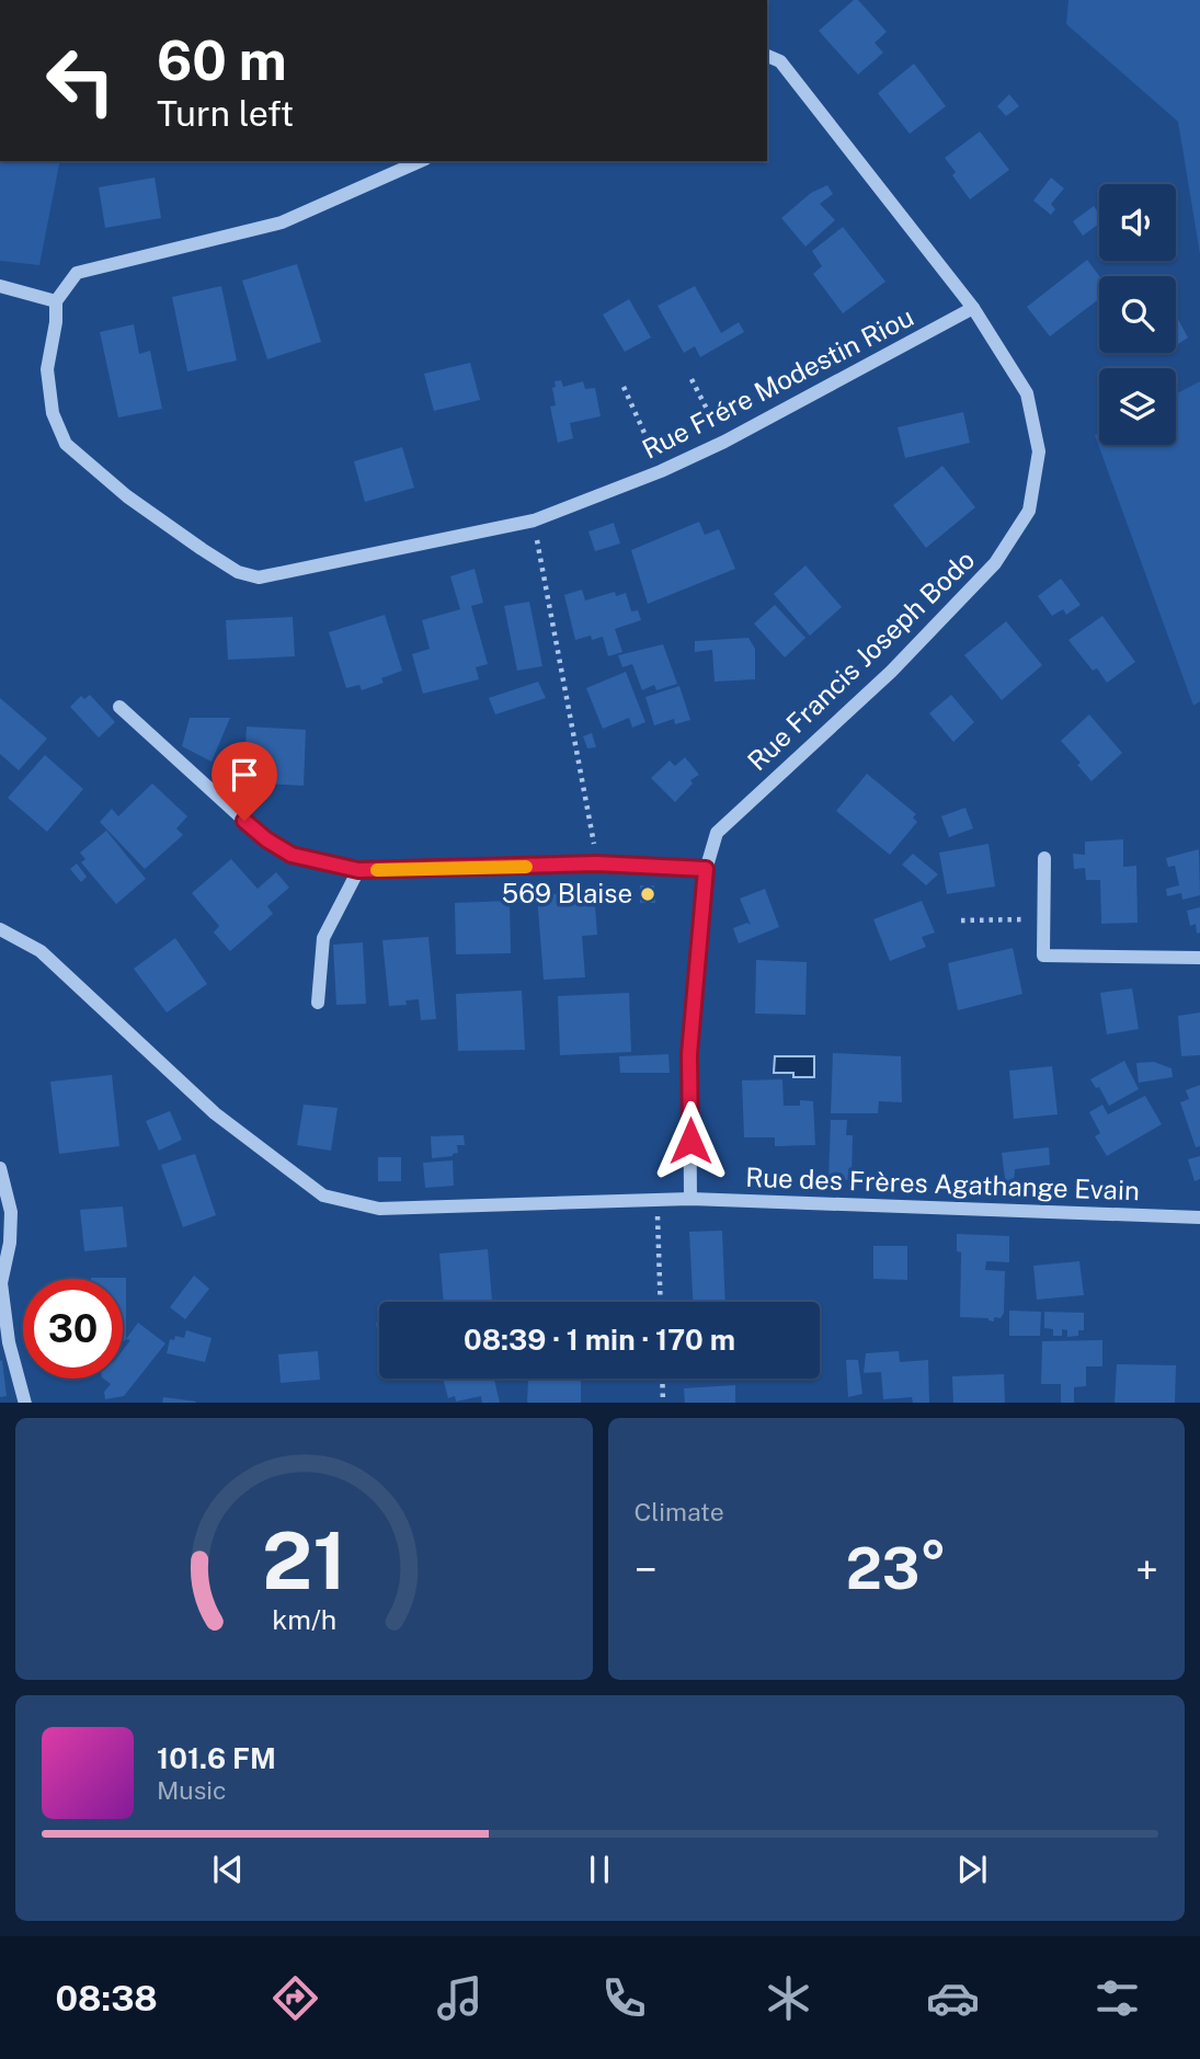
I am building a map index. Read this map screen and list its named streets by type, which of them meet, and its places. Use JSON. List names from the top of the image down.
{
  "streets": {
    "street": ["Rue Frére Modestin Riou", "Rue Francis Joseph Bodo", "Rue des Frères Agathange Evain"]
  },
  "crossings": [
    ["Rue Frére Modestin Riou", "Rue Francis Joseph Bodo"],
    ["Rue Francis Joseph Bodo", "Rue des Frères Agathange Evain"]
  ],
  "places": ["569 Blaise"],
  "page": {
    "turn": ["60 m", "Turn left"],
    "limit": "30",
    "trip": "08:39 · 1 min · 170 m",
    "tile": "Climate",
    "heat": ["−", "23°", "+"],
    "song": ["101.6 FM", "Music"],
    "tabs": "08:38",
    "gauge": ["21", "km/h"]
  }
}
